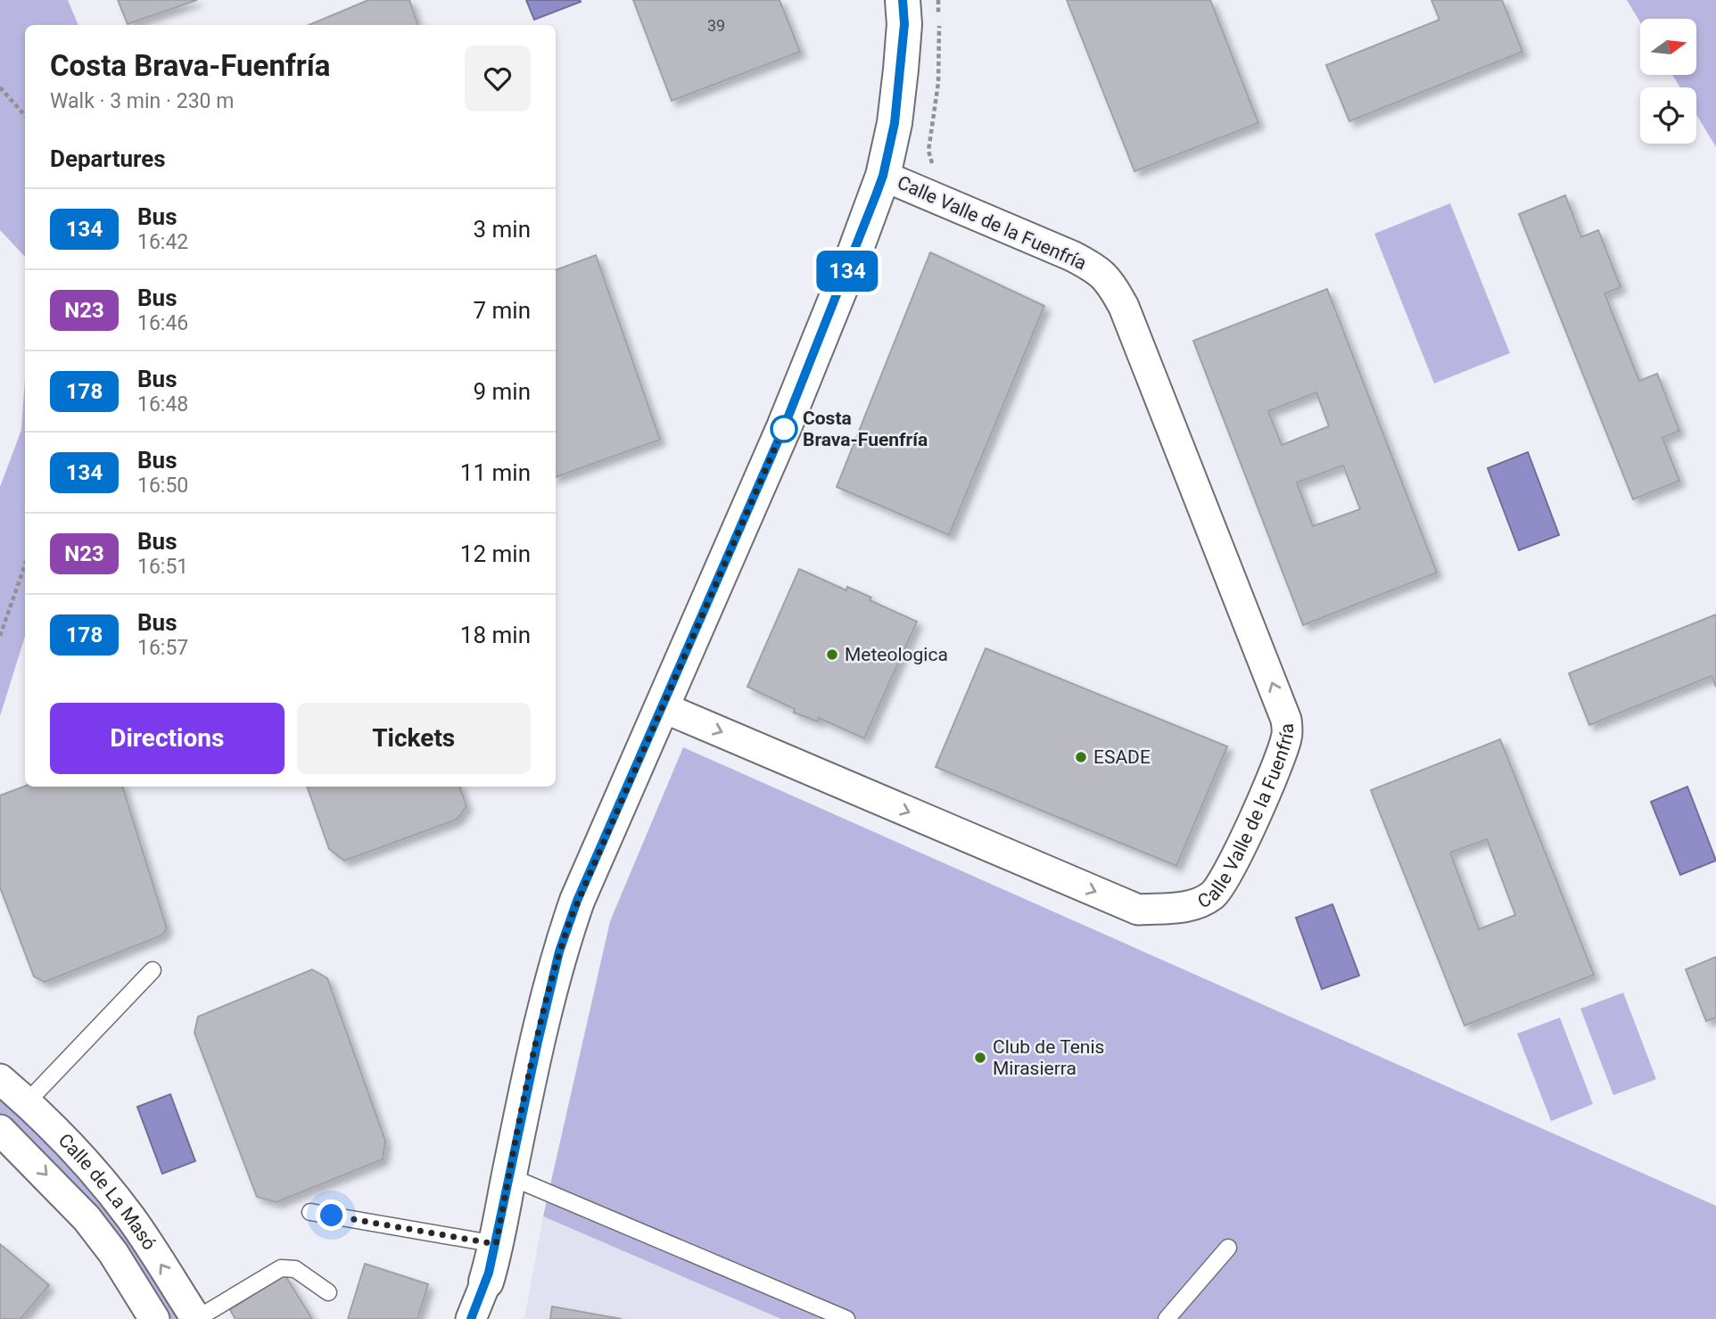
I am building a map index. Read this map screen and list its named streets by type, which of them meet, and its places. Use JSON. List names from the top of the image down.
{
  "streets": {
    "street": ["Calle Valle de la Fuenfría", "Calle de La Masó"]
  },
  "places": [
    "Costa Brava-Fuenfría",
    "Meteologica",
    "ESADE",
    "Club de Tenis Mirasierra"
  ],
  "lines": ["bus line 134"],
  "house_numbers": ["39"],
  "north": "right",
  "page": {
    "on_map": "134",
    "heading": [
      ["Costa Brava-Fuenfría", "Walk · 3 min · 230 m"],
      "Departures"
    ],
    "list": [
      {
        "mark": "134",
        "name": "Bus",
        "note": "16:42",
        "value": "3 min"
      },
      {
        "mark": "N23",
        "name": "Bus",
        "note": "16:46",
        "value": "7 min"
      },
      {
        "mark": "178",
        "name": "Bus",
        "note": "16:48",
        "value": "9 min"
      },
      {
        "mark": "134",
        "name": "Bus",
        "note": "16:50",
        "value": "11 min"
      },
      {
        "mark": "N23",
        "name": "Bus",
        "note": "16:51",
        "value": "12 min"
      },
      {
        "mark": "178",
        "name": "Bus",
        "note": "16:57",
        "value": "18 min"
      }
    ],
    "buttons": ["Directions", "Tickets"]
  }
}
